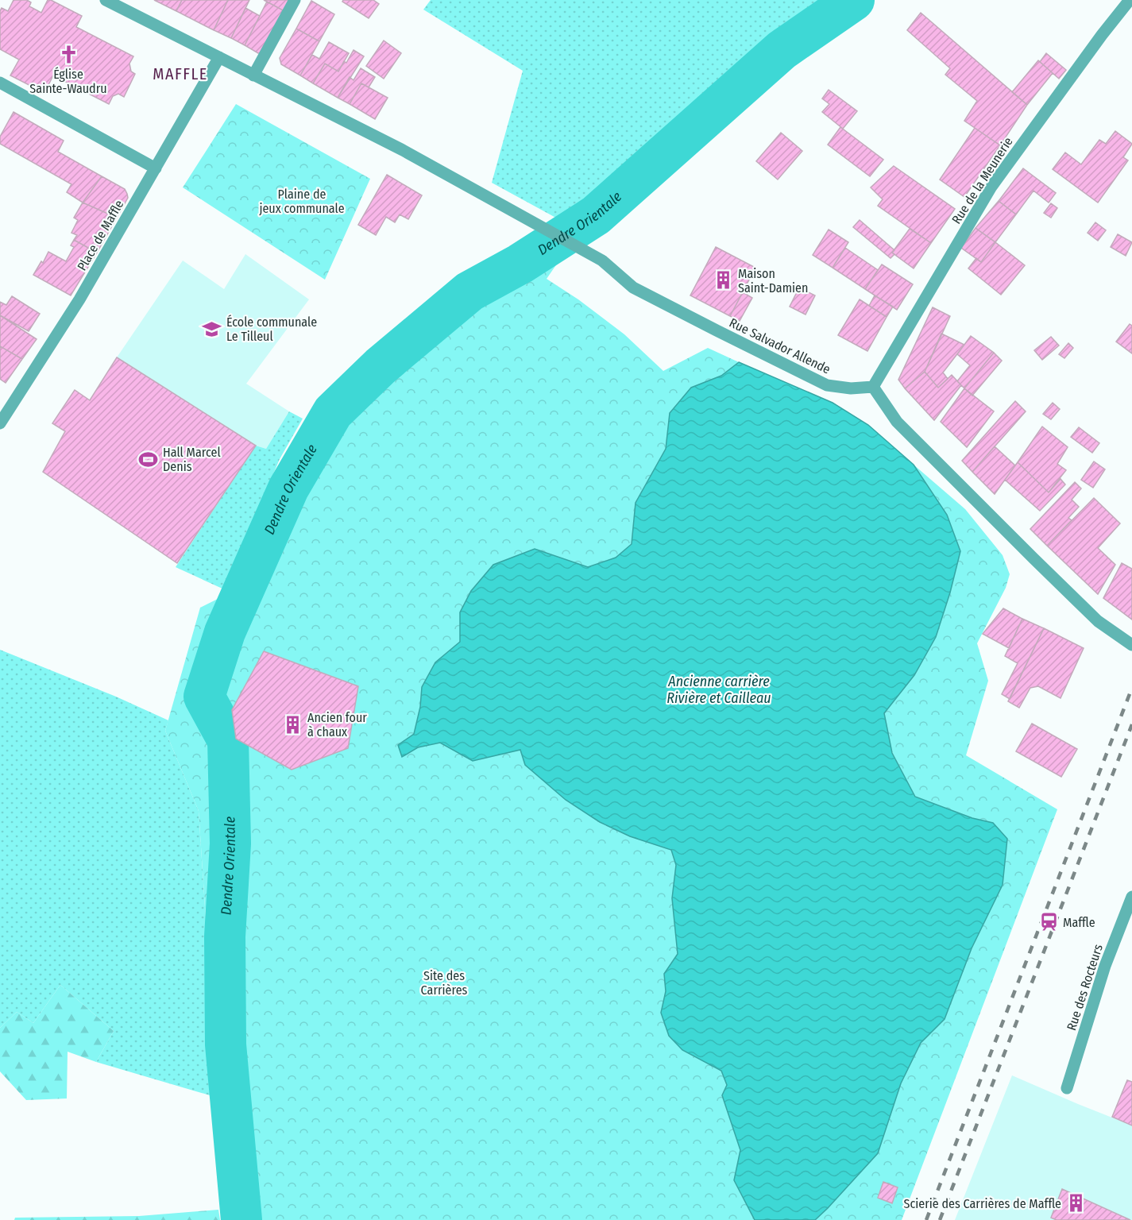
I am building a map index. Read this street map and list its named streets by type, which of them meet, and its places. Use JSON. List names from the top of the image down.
{
  "streets": {
    "street": [
      "Rue de la Meunerie",
      "Place de Maffle",
      "Rue Salvador Allende",
      "Rue des Rocteurs"
    ]
  },
  "crossings": [
    ["Rue de la Meunerie", "Rue Salvador Allende"]
  ],
  "districts": ["MAFFLE"],
  "water": ["Dendre Orientale", "Ancienne carrière Rivière et Cailleau"],
  "parks": ["Plaine de jeux communale", "Site des Carrières"],
  "places": {
    "church": ["Église Sainte-Waudru"],
    "building": ["Maison Saint-Damien", "Ancien four à chaux", "Scierie des Carrières de Maffle"],
    "school or university": ["École communale Le Tilleul"],
    "sports": ["Hall Marcel Denis"],
    "station": ["Maffle"]
  }
}
